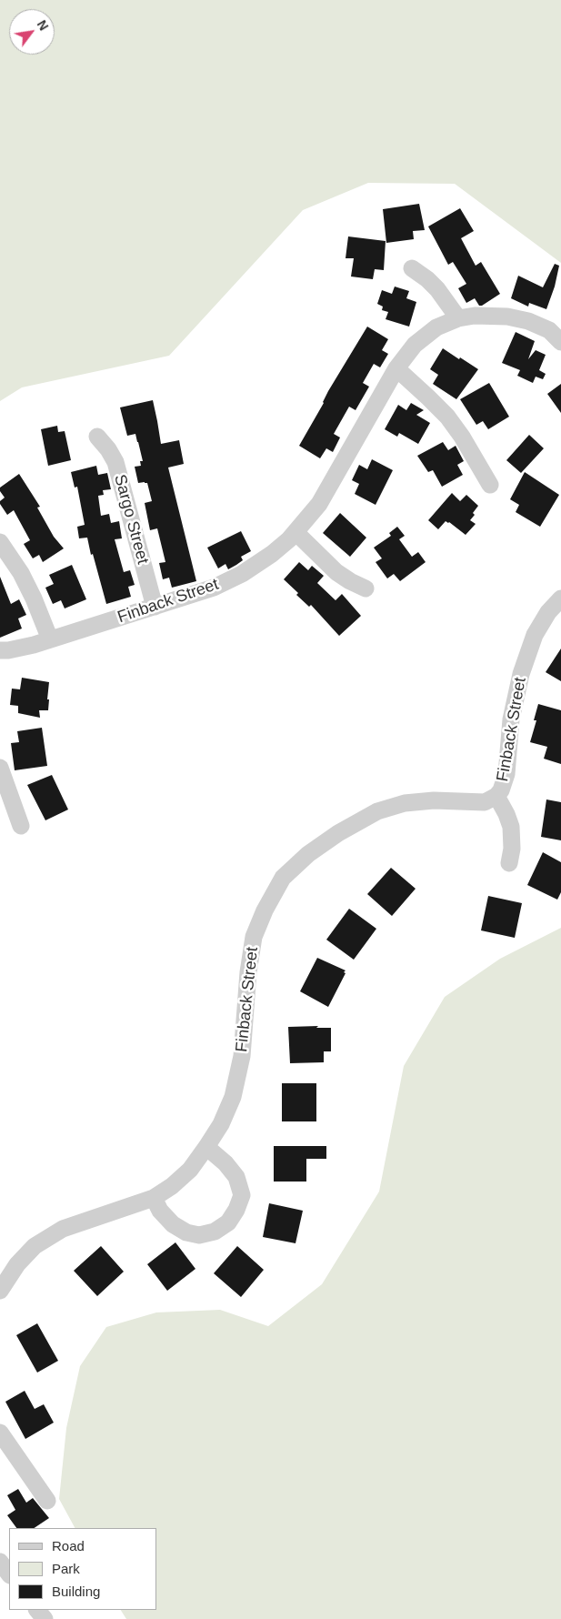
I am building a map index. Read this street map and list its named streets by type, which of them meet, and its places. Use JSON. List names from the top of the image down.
{
  "streets": {
    "street": ["Sargo Street", "Finback Street"]
  },
  "crossings": [
    ["Sargo Street", "Finback Street"]
  ],
  "legend": ["Road", "Park", "Building"],
  "north": "top right"
}
